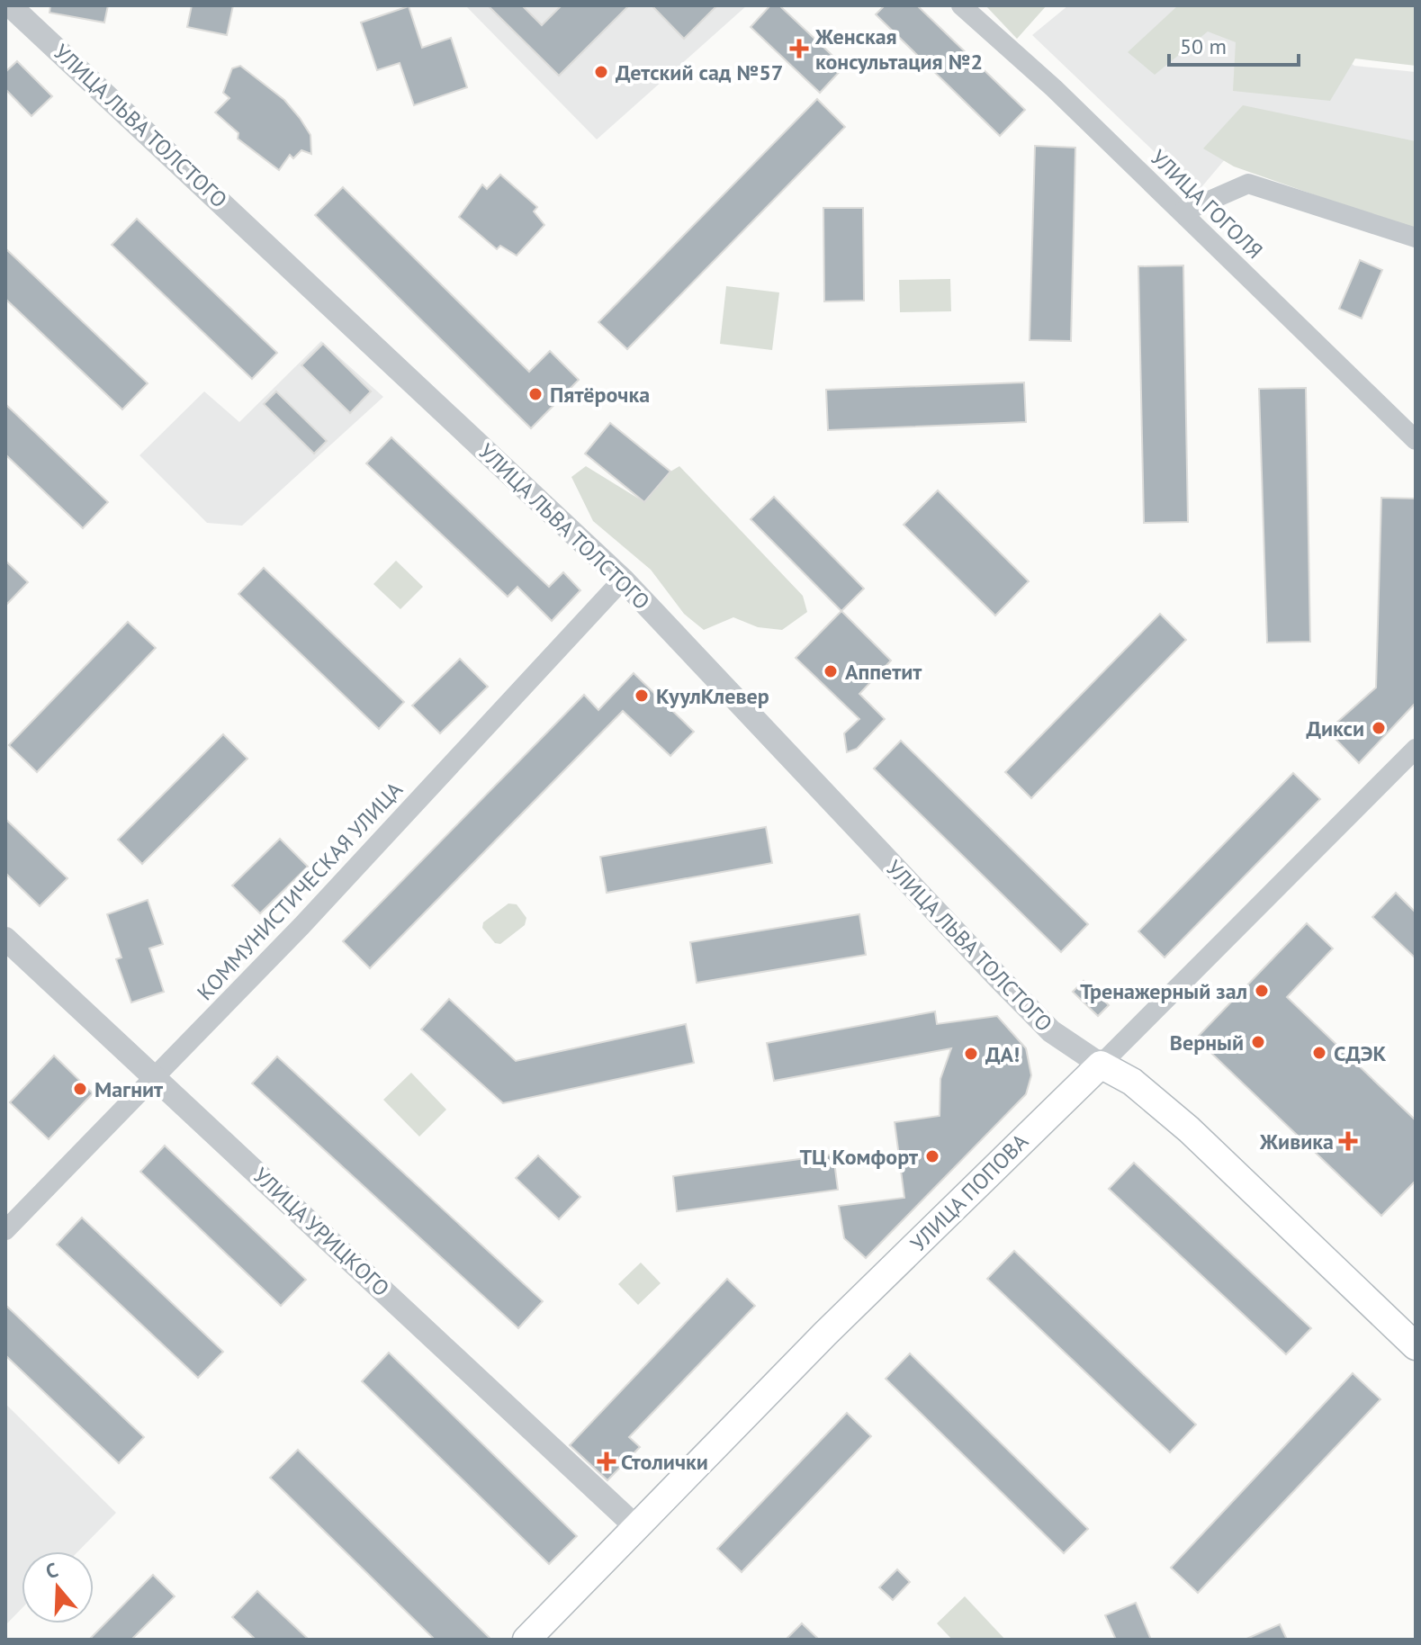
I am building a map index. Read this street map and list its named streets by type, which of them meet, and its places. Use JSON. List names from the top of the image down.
{
  "streets": {
    "main road": ["УЛИЦА ПОПОВА"],
    "street": [
      "УЛИЦА ЛЬВА ТОЛСТОГО",
      "УЛИЦА ГОГОЛЯ",
      "КОММУНИСТИЧЕСКАЯ УЛИЦА",
      "УЛИЦА УРИЦКОГО"
    ]
  },
  "crossings": [
    ["УЛИЦА ЛЬВА ТОЛСТОГО", "КОММУНИСТИЧЕСКАЯ УЛИЦА"],
    ["УЛИЦА ЛЬВА ТОЛСТОГО", "УЛИЦА ПОПОВА"],
    ["КОММУНИСТИЧЕСКАЯ УЛИЦА", "УЛИЦА УРИЦКОГО"],
    ["УЛИЦА ПОПОВА", "УЛИЦА УРИЦКОГО"]
  ],
  "places": {
    "health": ["Женская консультация №2", "Живика", "Столички"],
    "other": [
      "Детский сад №57",
      "Пятёрочка",
      "Аппетит",
      "КуулКлевер",
      "Дикси",
      "Тренажерный зал",
      "Верный",
      "СДЭК",
      "ДА!",
      "Магнит",
      "ТЦ Комфорт"
    ]
  },
  "scale_bar": "50 m",
  "north": "top"
}
